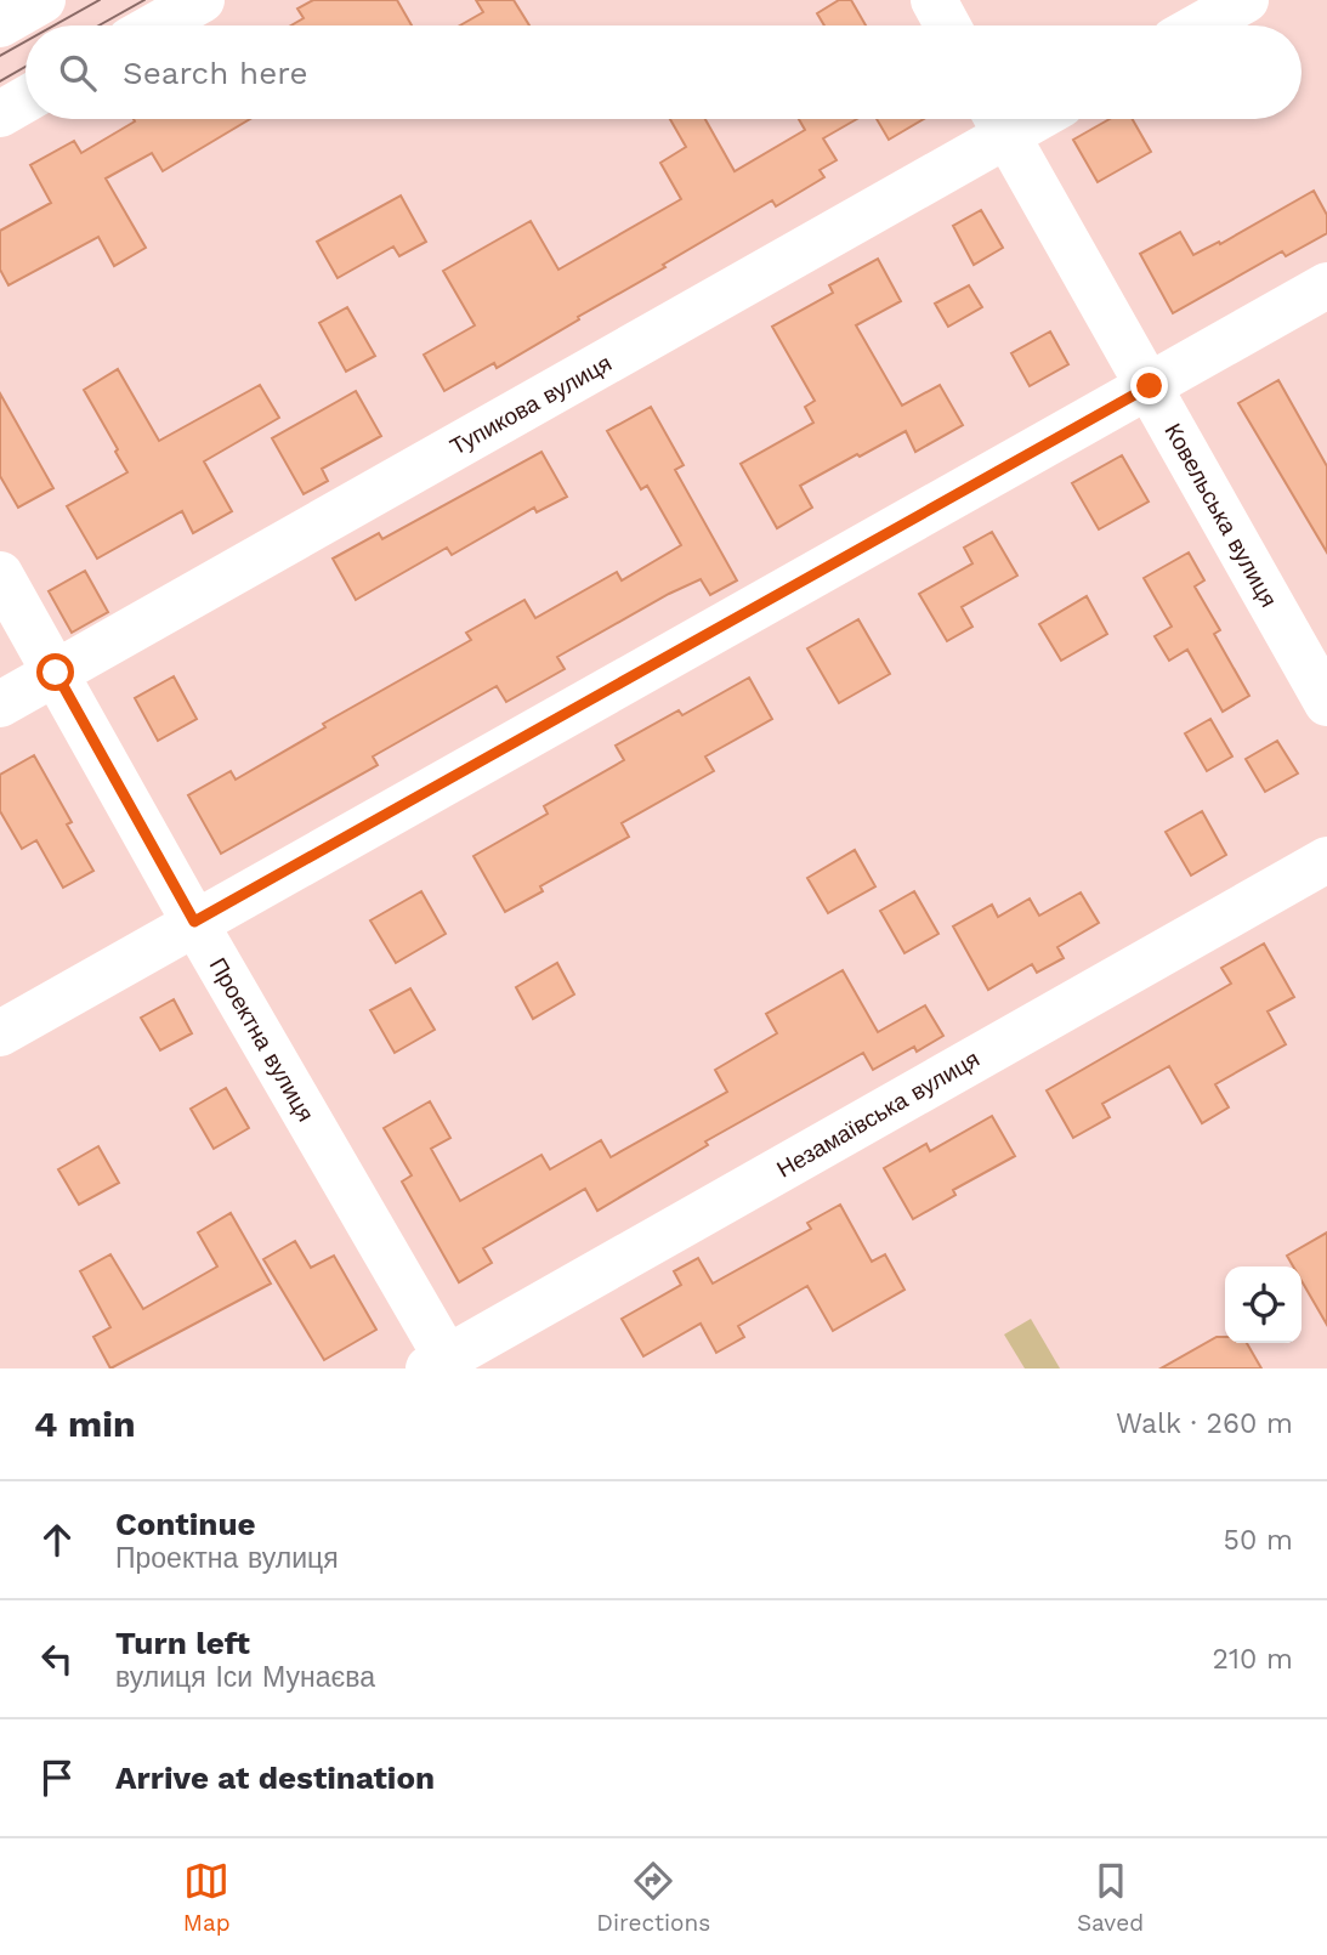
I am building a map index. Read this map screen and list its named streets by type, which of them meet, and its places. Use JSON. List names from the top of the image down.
{
  "streets": {
    "street": [
      "Тупикова вулиця",
      "Ковельська вулиця",
      "Проектна вулиця",
      "Незамаївська вулиця"
    ]
  },
  "crossings": [
    ["Тупикова вулиця", "Ковельська вулиця"],
    ["Тупикова вулиця", "Проектна вулиця"],
    ["Проектна вулиця", "Незамаївська вулиця"]
  ],
  "page": {
    "search": "Search here",
    "heading": ["4 min", "Walk · 260 m"],
    "list": [
      ["Continue", "Проектна вулиця", "50 m"],
      ["Turn left", "вулиця Іси Мунаєва", "210 m"],
      "Arrive at destination"
    ],
    "nav": ["Map", "Directions", "Saved"]
  }
}
